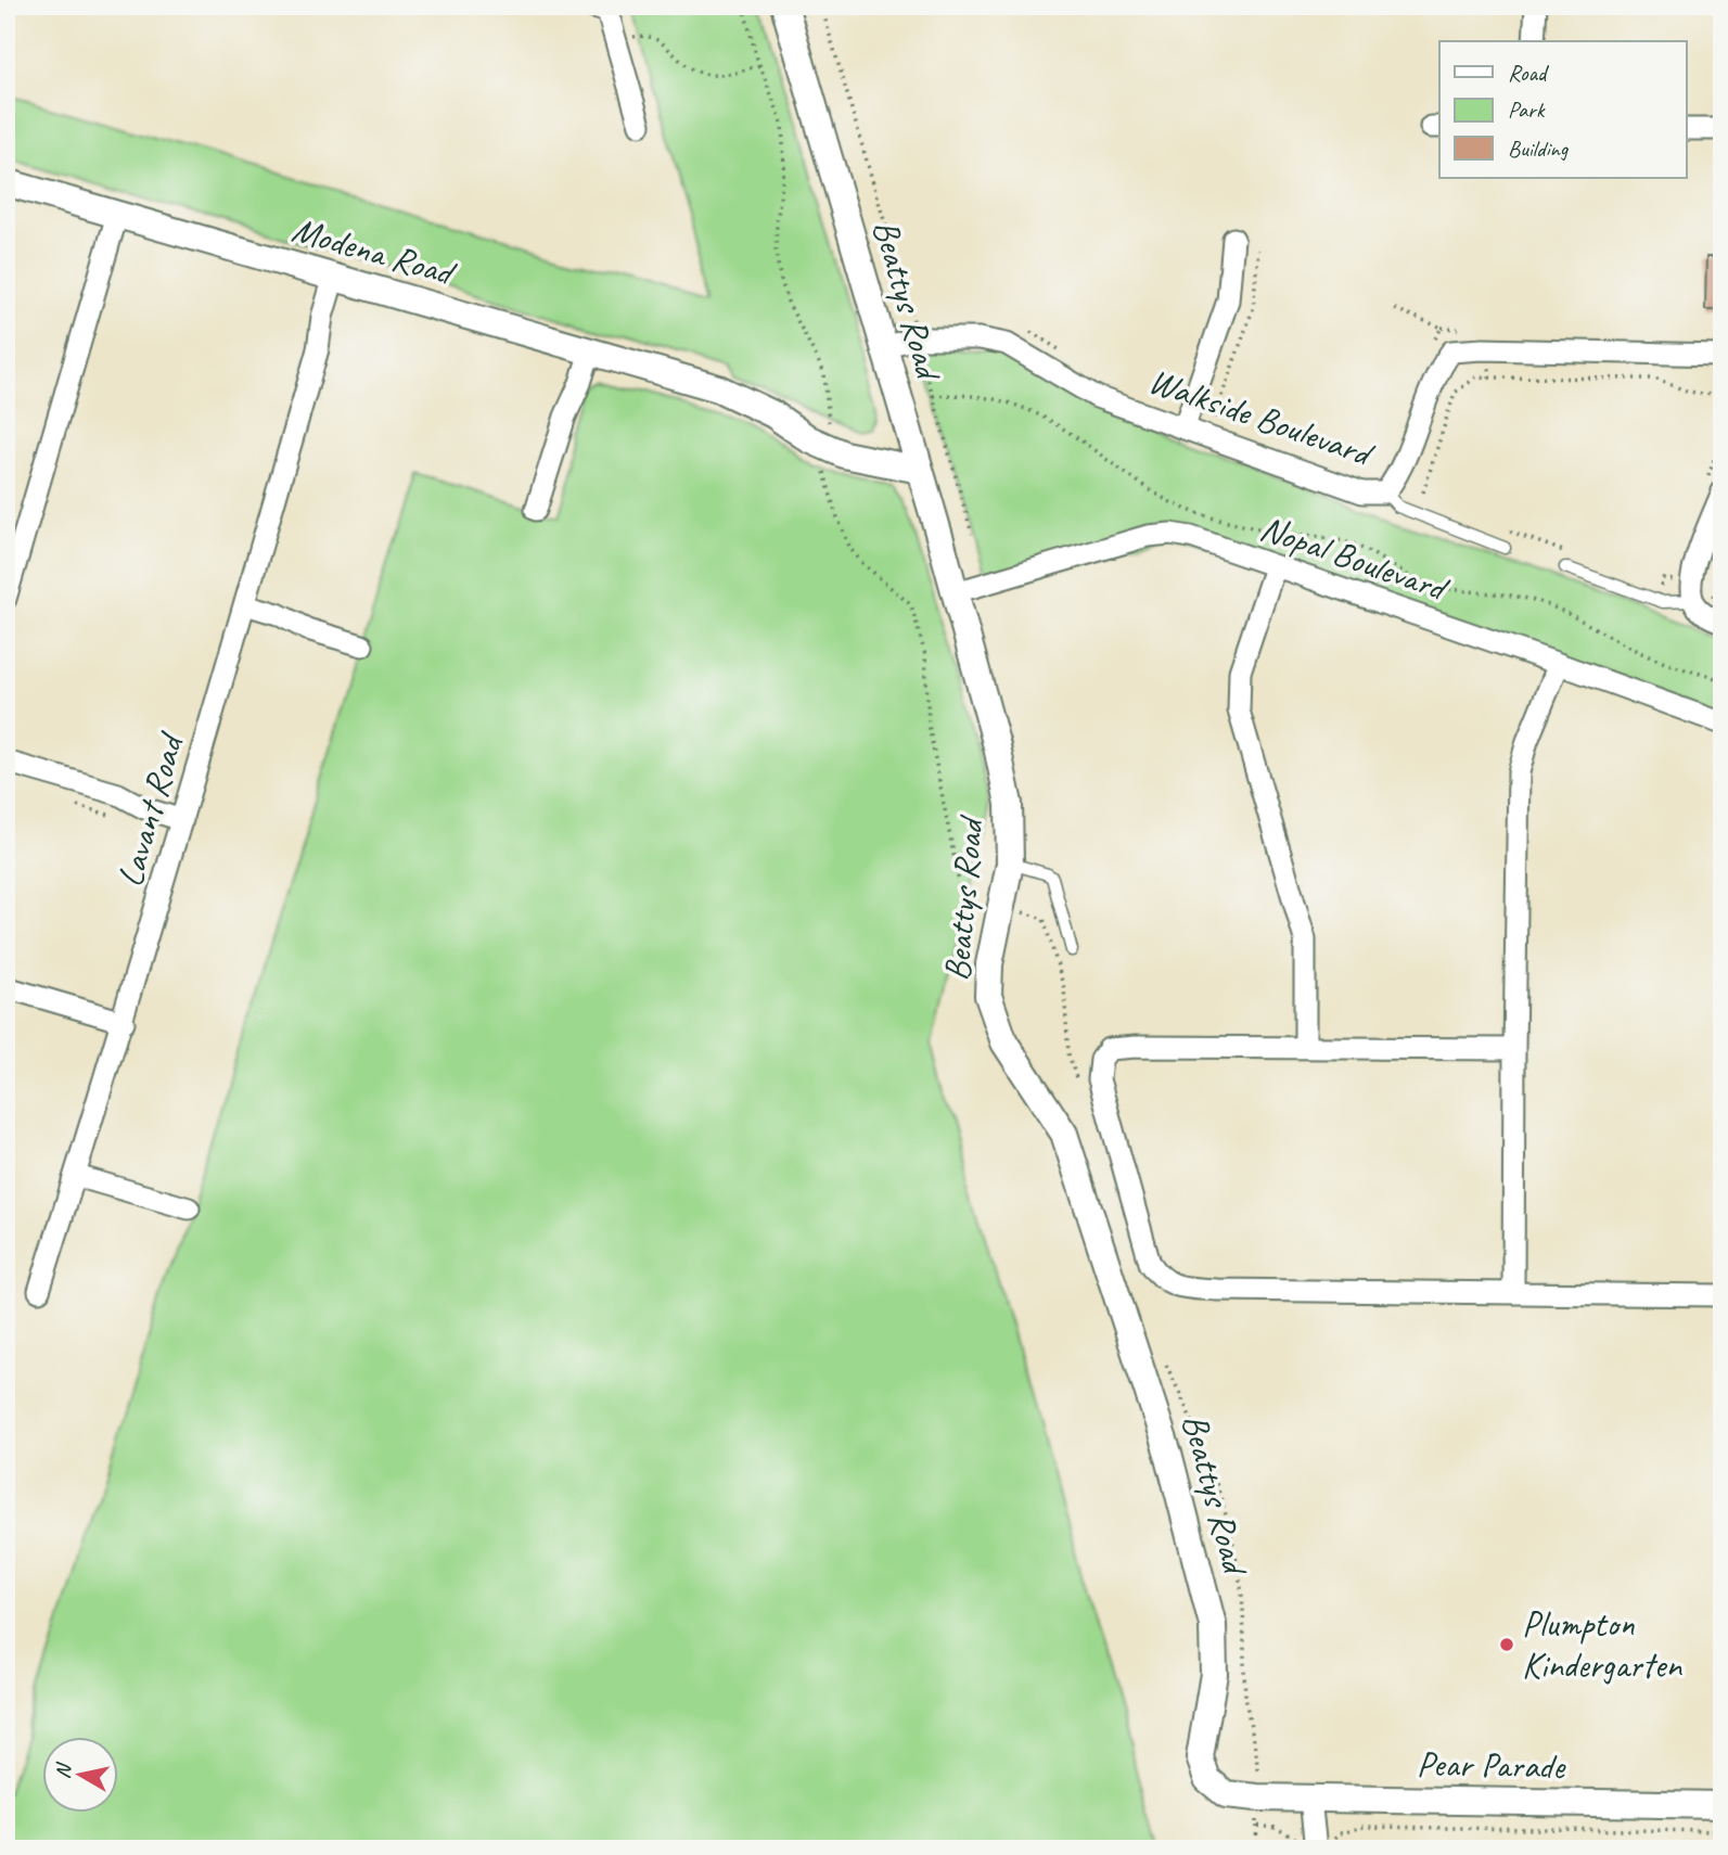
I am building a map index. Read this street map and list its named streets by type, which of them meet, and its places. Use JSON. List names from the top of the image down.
{
  "streets": {
    "street": [
      "Modena Road",
      "Beattys Road",
      "Walkside Boulevard",
      "Nopal Boulevard",
      "Lavant Road",
      "Pear Parade"
    ]
  },
  "crossings": [
    ["Modena Road", "Beattys Road"],
    ["Modena Road", "Lavant Road"],
    ["Beattys Road", "Walkside Boulevard"],
    ["Beattys Road", "Nopal Boulevard"],
    ["Beattys Road", "Pear Parade"]
  ],
  "places": ["Plumpton Kindergarten"],
  "legend": ["Road", "Park", "Building"],
  "north": "left"
}
